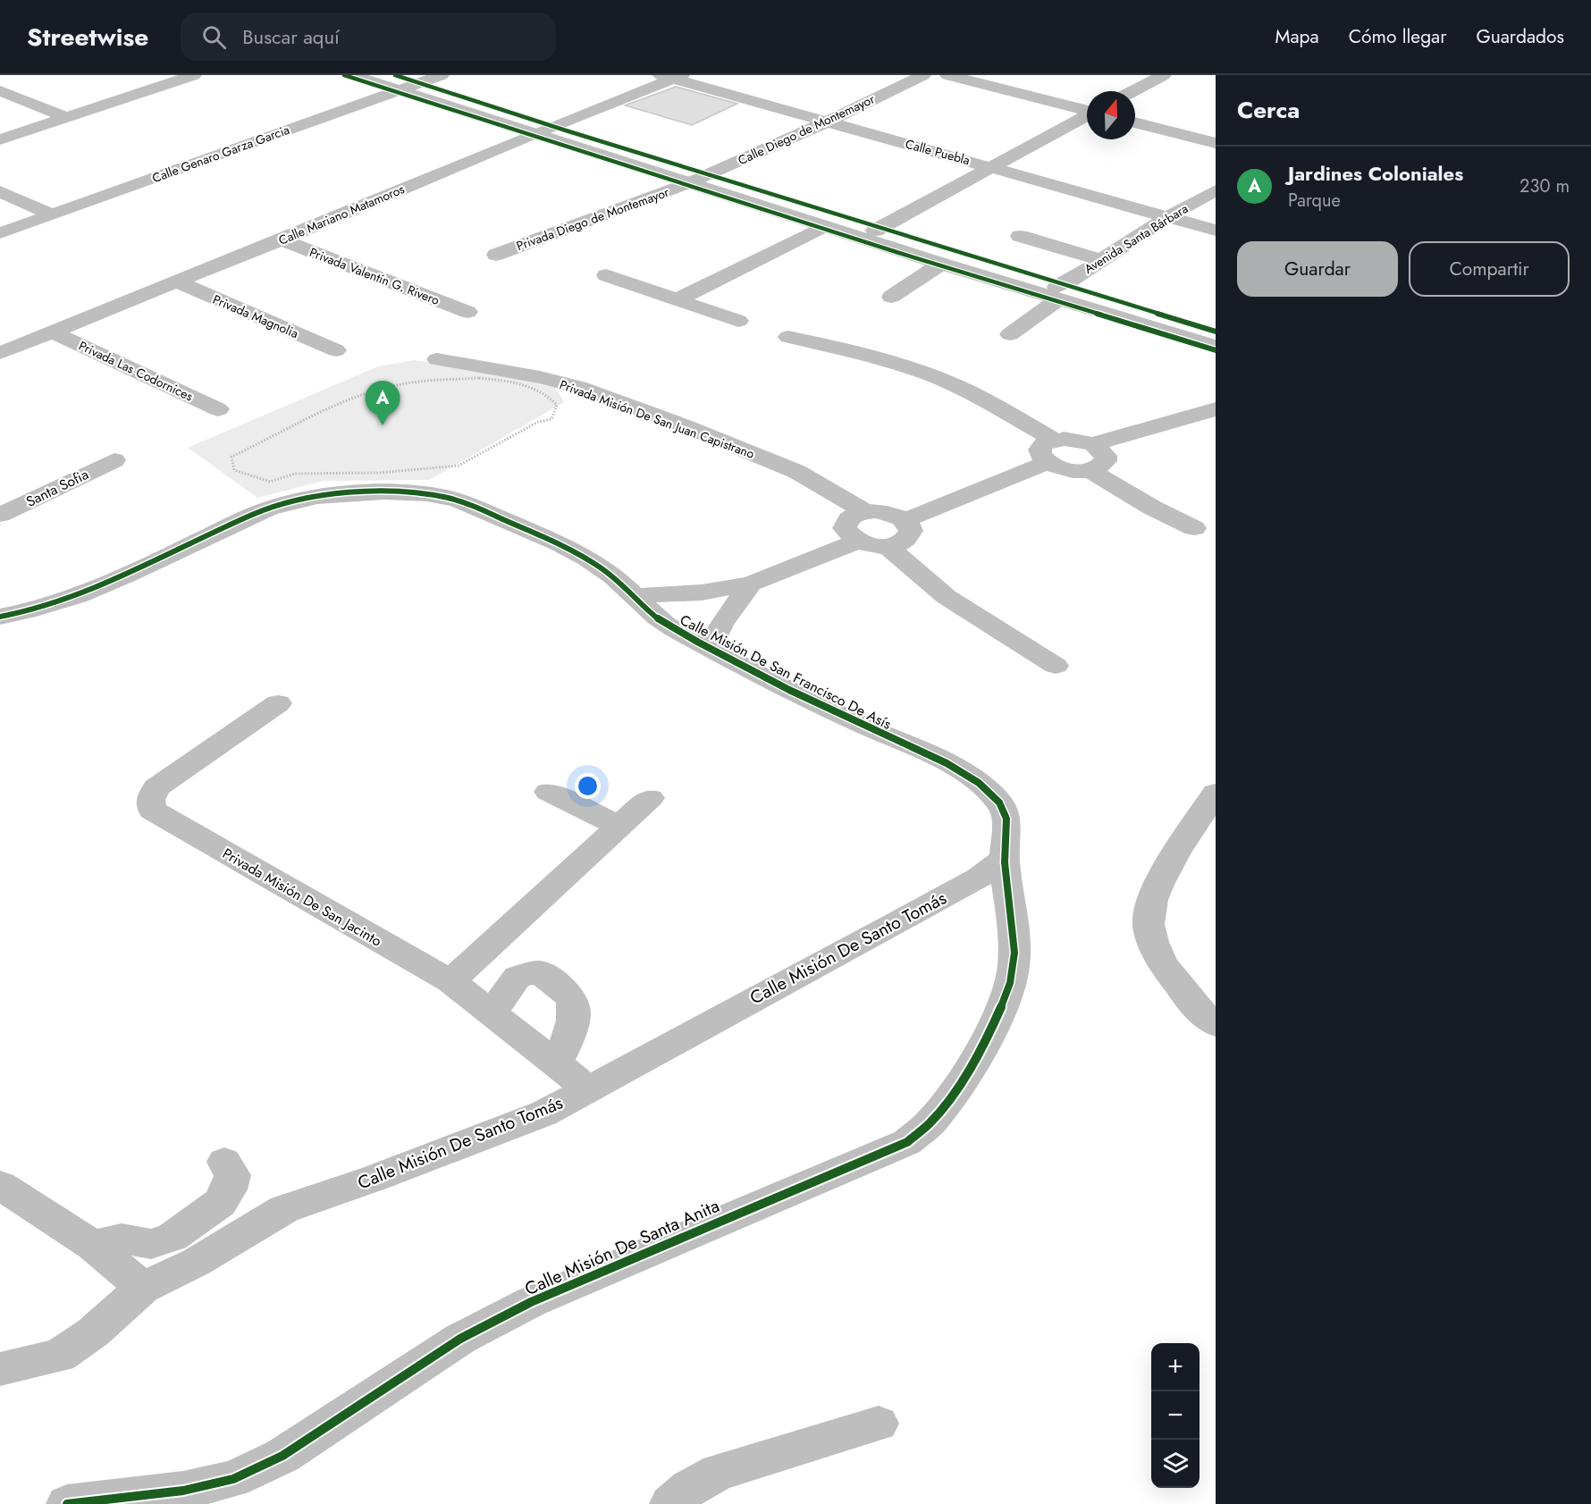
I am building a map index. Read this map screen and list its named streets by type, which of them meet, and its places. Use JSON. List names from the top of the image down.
{
  "streets": {
    "street": [
      "Calle Diego de Montemayor",
      "Calle Puebla",
      "Calle Genaro Garza Garcia",
      "Calle Mariano Matamoros",
      "Privada Diego de Montemayor",
      "Avenida Santa Bárbara",
      "Privada Valentín G. Rivero",
      "Privada Magnolia",
      "Privada Las Codornices",
      "Privada Misión De San Juan Capistrano",
      "Santa Sofia",
      "Calle Misión De San Francisco De Asís",
      "Privada Misión De San Jacinto",
      "Calle Misión De Santo Tomás",
      "Calle Misión De Santa Anita"
    ]
  },
  "crossings": [
    ["Calle Diego de Montemayor", "Calle Puebla"],
    ["Calle Diego de Montemayor", "Privada Diego de Montemayor"],
    ["Calle Puebla", "Calle Mariano Matamoros"],
    ["Calle Puebla", "Avenida Santa Bárbara"],
    ["Calle Mariano Matamoros", "Privada Valentín G. Rivero"],
    ["Calle Mariano Matamoros", "Privada Magnolia"],
    ["Calle Mariano Matamoros", "Privada Las Codornices"],
    ["Calle Misión De San Francisco De Asís", "Calle Misión De Santo Tomás"],
    ["Calle Misión De San Francisco De Asís", "Calle Misión De Santa Anita"],
    ["Privada Misión De San Jacinto", "Calle Misión De Santo Tomás"],
    ["Calle Misión De Santo Tomás", "Calle Misión De Santa Anita"]
  ],
  "north": "top",
  "page": {
    "header": "Streetwise",
    "search": "Buscar aquí",
    "nav": ["Mapa", "Cómo llegar", "Guardados"],
    "heading": "Cerca",
    "list": [
      {
        "mark": "A",
        "name": "Jardines Coloniales",
        "note": "Parque",
        "value": "230 m"
      }
    ],
    "buttons": ["Guardar", "Compartir"],
    "pins": "A",
    "map_buttons": ["+", "−"]
  }
}
